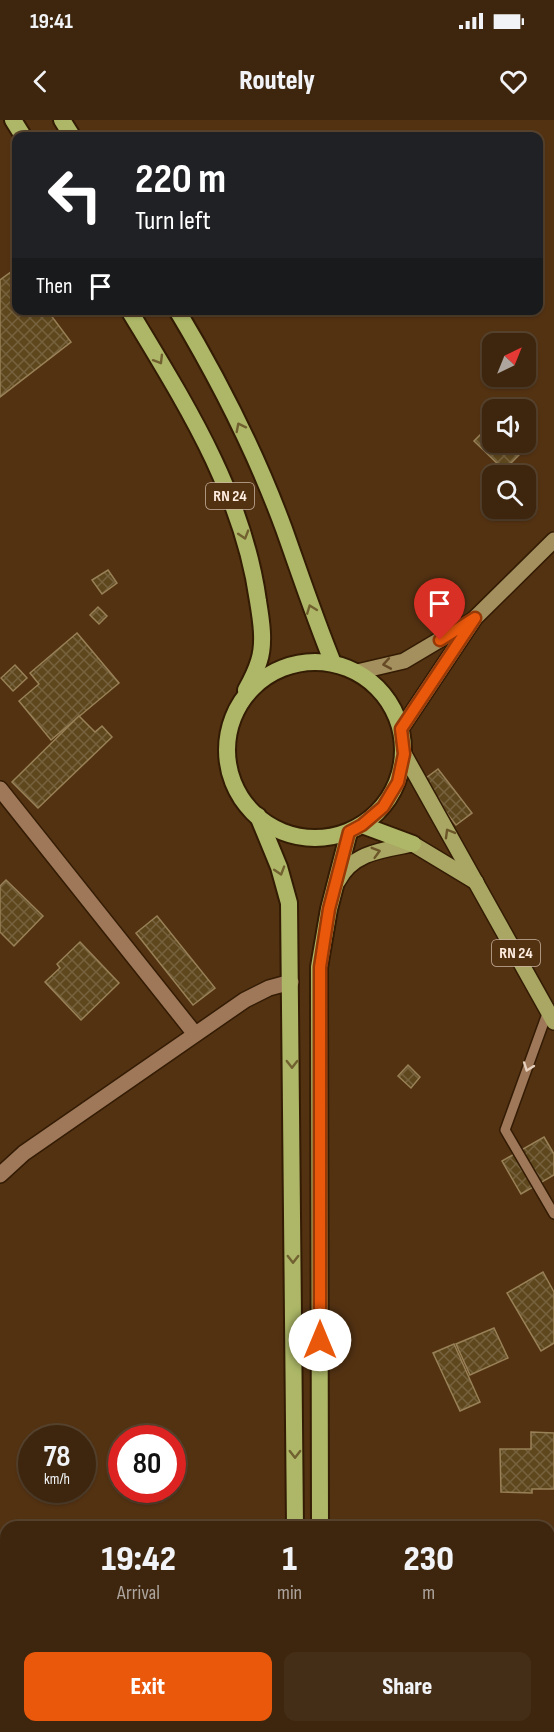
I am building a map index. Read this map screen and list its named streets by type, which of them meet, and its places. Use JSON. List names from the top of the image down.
{
  "streets": {
    "highway": ["RN 24"]
  },
  "north": "top right",
  "page": {
    "status": "19:41",
    "header": "Routely",
    "turn": ["220 m", "Turn left"],
    "then": "Then",
    "speed": "78 km/h",
    "limit": "80",
    "eta": [
      "19:42",
      "Arrival",
      "1",
      "min",
      "230",
      "m"
    ],
    "buttons": ["Exit", "Share"]
  }
}
